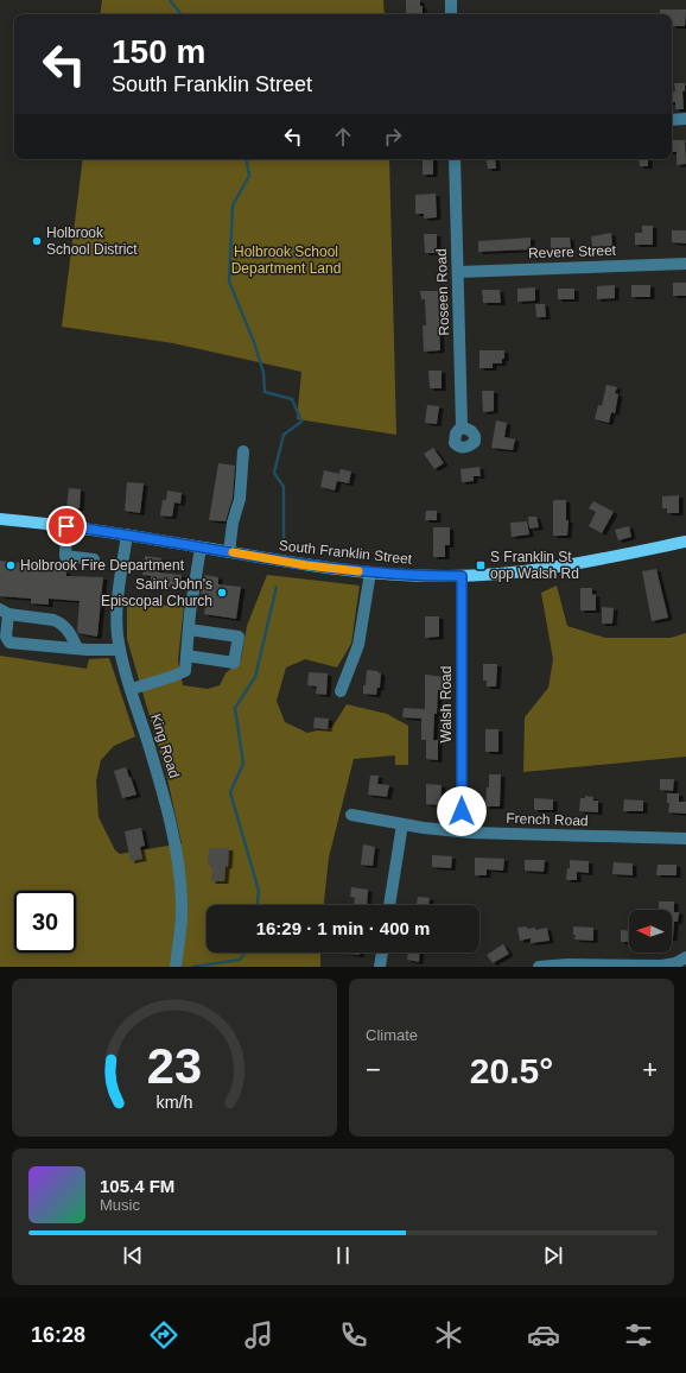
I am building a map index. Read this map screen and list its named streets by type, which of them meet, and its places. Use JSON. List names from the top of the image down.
{
  "streets": {
    "main road": ["South Franklin Street"],
    "street": [
      "Revere Street",
      "Roseen Road",
      "Walsh Road",
      "King Road",
      "French Road"
    ]
  },
  "crossings": [
    ["Revere Street", "Roseen Road"],
    ["South Franklin Street", "Walsh Road"],
    ["South Franklin Street", "King Road"],
    ["Walsh Road", "French Road"]
  ],
  "parks": ["Holbrook School Department Land"],
  "places": {
    "other": ["Holbrook School District", "Holbrook Fire Department", "Saint John's Episcopal Church"],
    "transit": ["S Franklin St opp Walsh Rd"]
  },
  "north": "left",
  "page": {
    "turn": ["150 m", "South Franklin Street"],
    "limit": "30",
    "trip": "16:29 · 1 min · 400 m",
    "tile": "Climate",
    "heat": ["−", "20.5°", "+"],
    "song": ["105.4 FM", "Music"],
    "tabs": "16:28",
    "gauge": ["23", "km/h"]
  }
}
